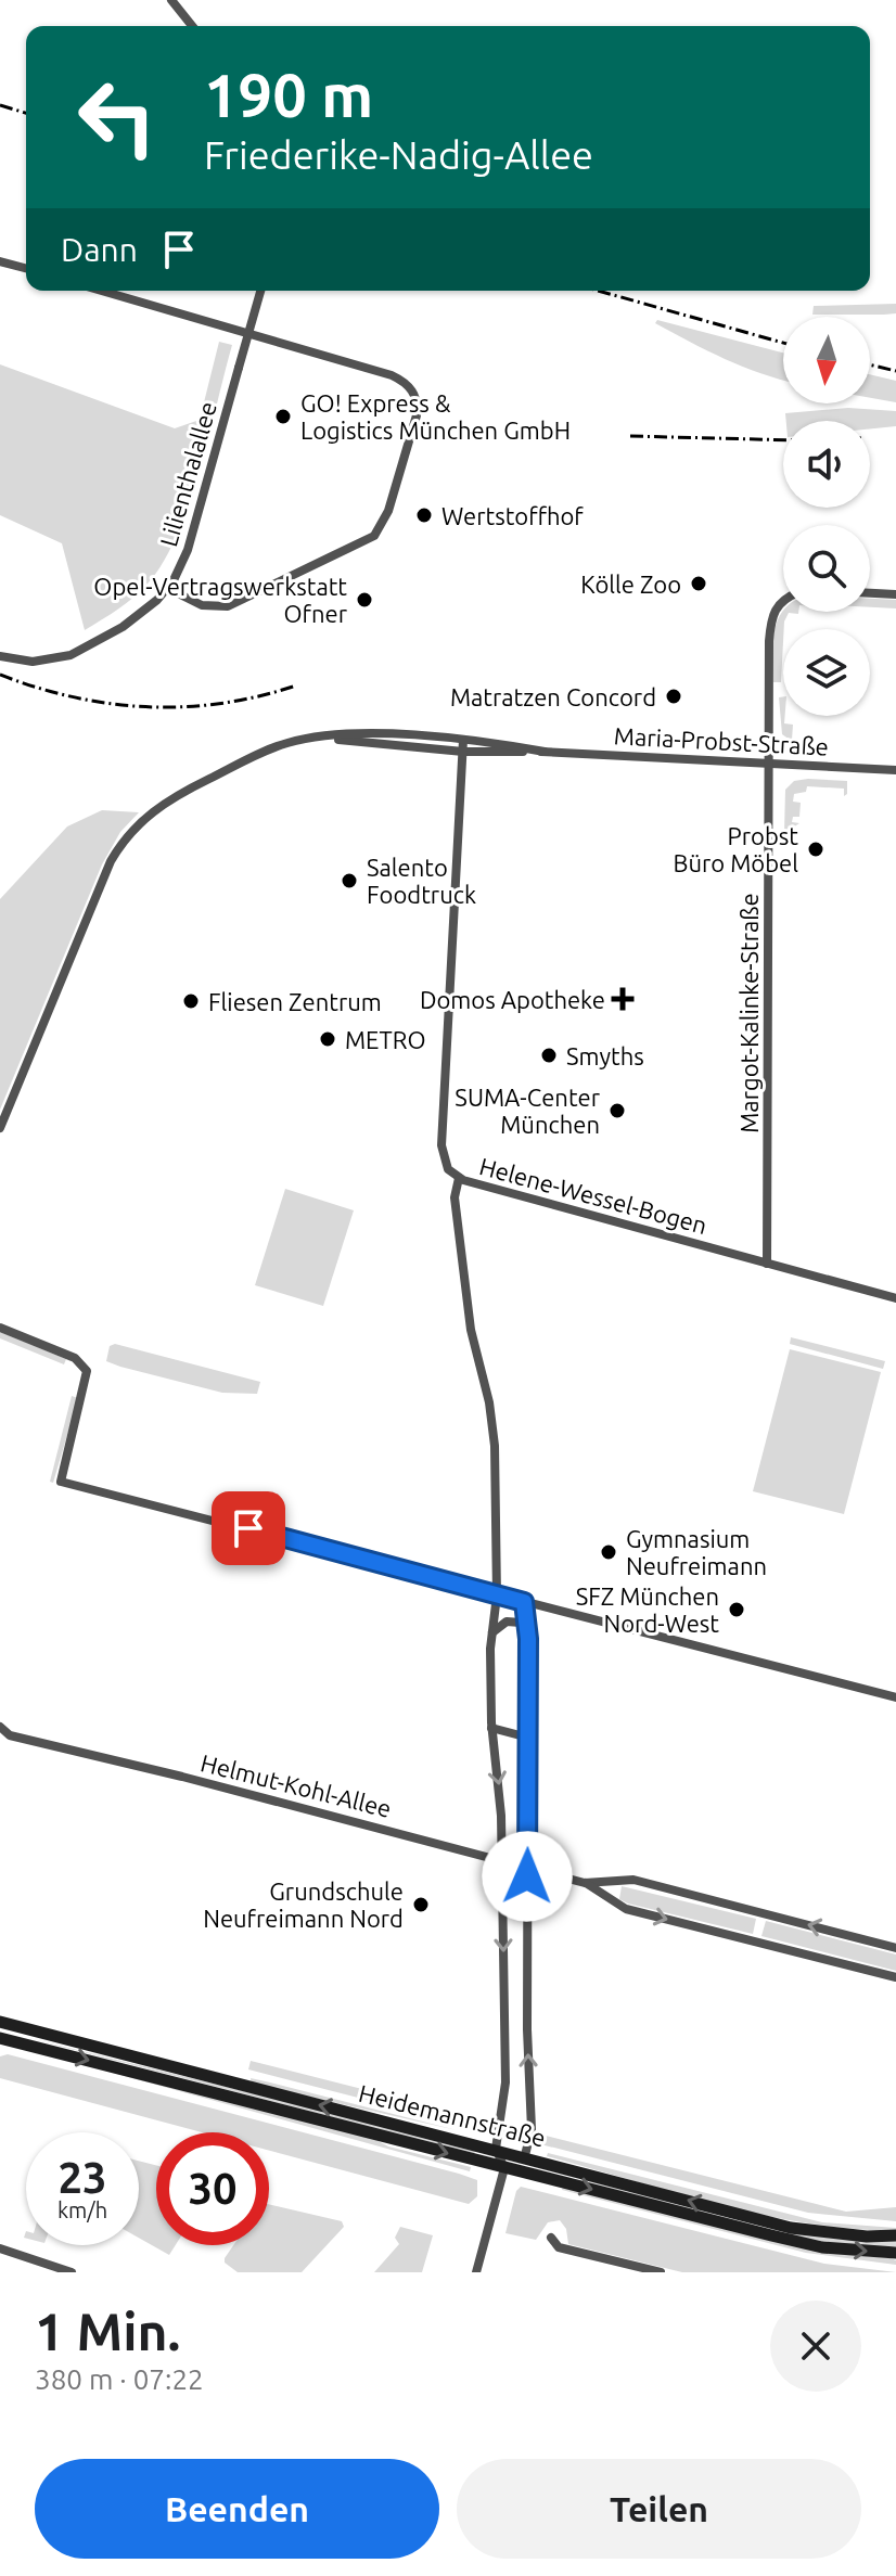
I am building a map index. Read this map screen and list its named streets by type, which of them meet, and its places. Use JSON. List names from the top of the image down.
{
  "streets": {
    "main road": ["Heidemannstraße"],
    "street": [
      "Lilienthalallee",
      "Maria-Probst-Straße",
      "Margot-Kalinke-Straße",
      "Helene-Wessel-Bogen",
      "Helmut-Kohl-Allee"
    ]
  },
  "crossings": [
    ["Maria-Probst-Straße", "Margot-Kalinke-Straße"],
    ["Maria-Probst-Straße", "Helene-Wessel-Bogen"],
    ["Margot-Kalinke-Straße", "Helene-Wessel-Bogen"]
  ],
  "places": {
    "other": [
      "GO! Express & Logistics München GmbH",
      "Wertstoffhof",
      "Kölle Zoo",
      "Opel-Vertragswerkstatt Ofner",
      "Matratzen Concord",
      "Probst Büro Möbel",
      "Salento Foodtruck",
      "Fliesen Zentrum",
      "METRO",
      "Smyths",
      "SUMA-Center München",
      "Gymnasium Neufreimann",
      "SFZ München Nord-West",
      "Grundschule Neufreimann Nord"
    ],
    "health": ["Domos Apotheke"]
  },
  "north": "bottom",
  "page": {
    "turn": ["190 m", "Friederike-Nadig-Allee"],
    "then": "Dann",
    "speed": "23 km/h",
    "limit": "30",
    "heading": ["1 Min.", "380 m · 07:22"],
    "buttons": ["Beenden", "Teilen"]
  }
}
